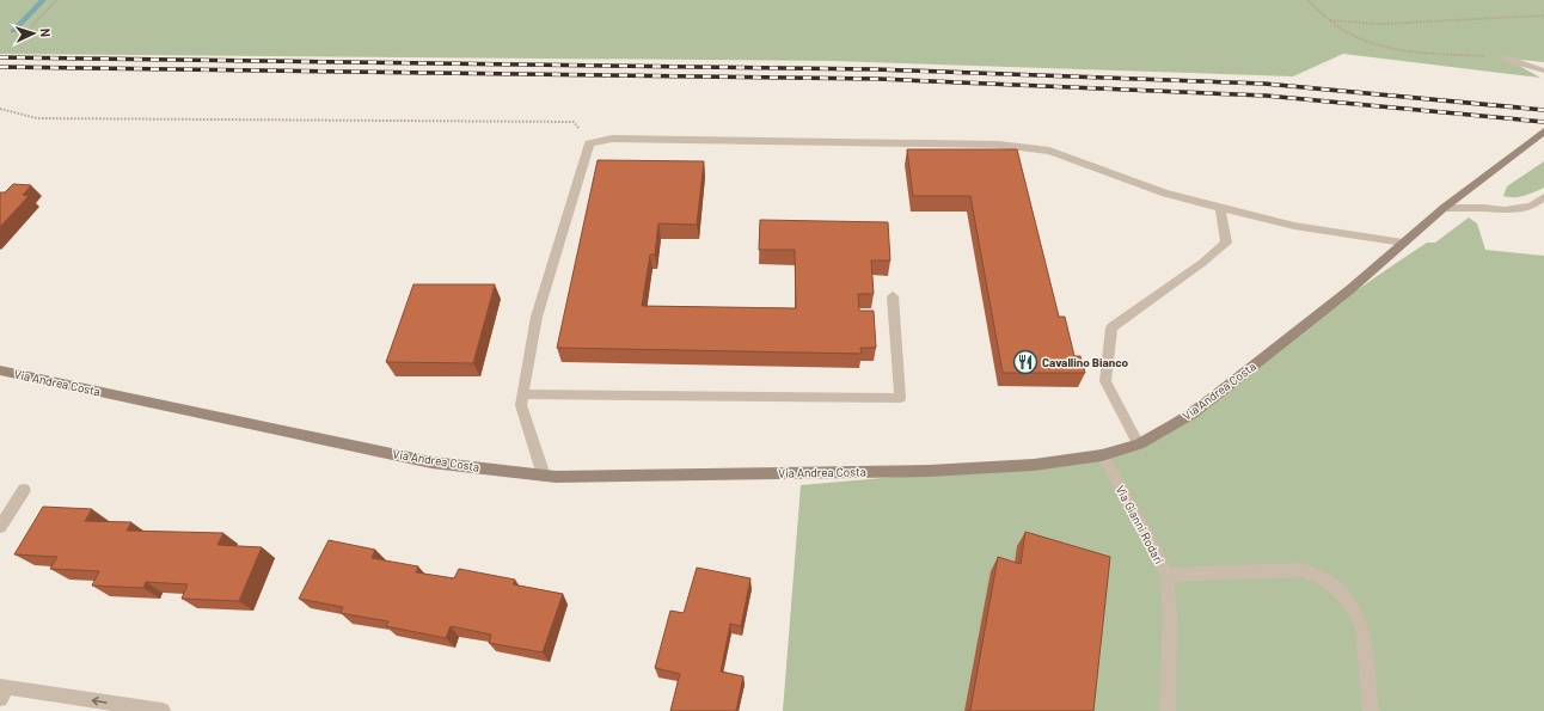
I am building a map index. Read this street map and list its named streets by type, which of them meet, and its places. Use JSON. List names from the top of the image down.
{
  "streets": {
    "main road": ["Via Andrea Costa"],
    "street": ["Via Gianni Rodari"]
  },
  "crossings": [
    ["Via Andrea Costa", "Via Gianni Rodari"]
  ],
  "places": {
    "restaurant": ["Cavallino Bianco"]
  },
  "north": "right"
}
